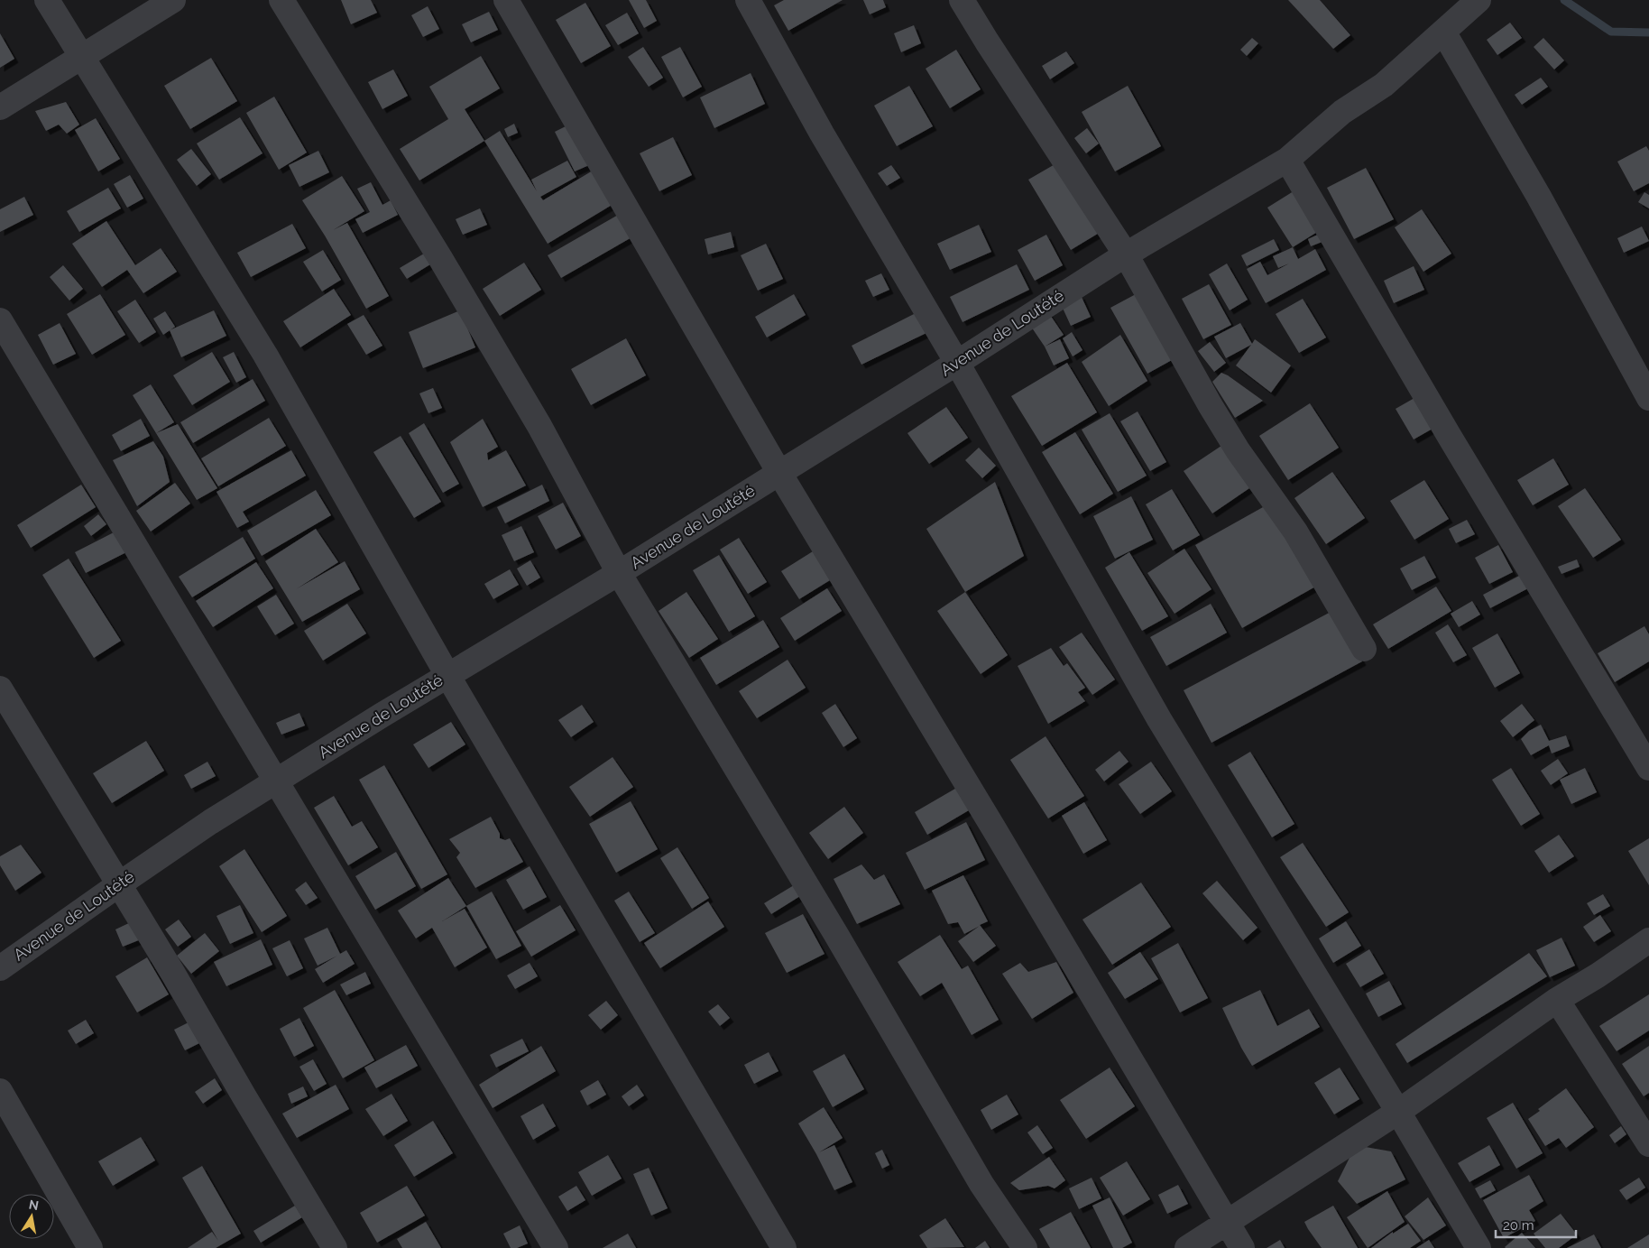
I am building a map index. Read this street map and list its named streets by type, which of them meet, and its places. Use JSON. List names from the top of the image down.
{
  "streets": {
    "street": ["Avenue de Loutété"]
  },
  "scale_bar": "20 m",
  "north": "top"
}
